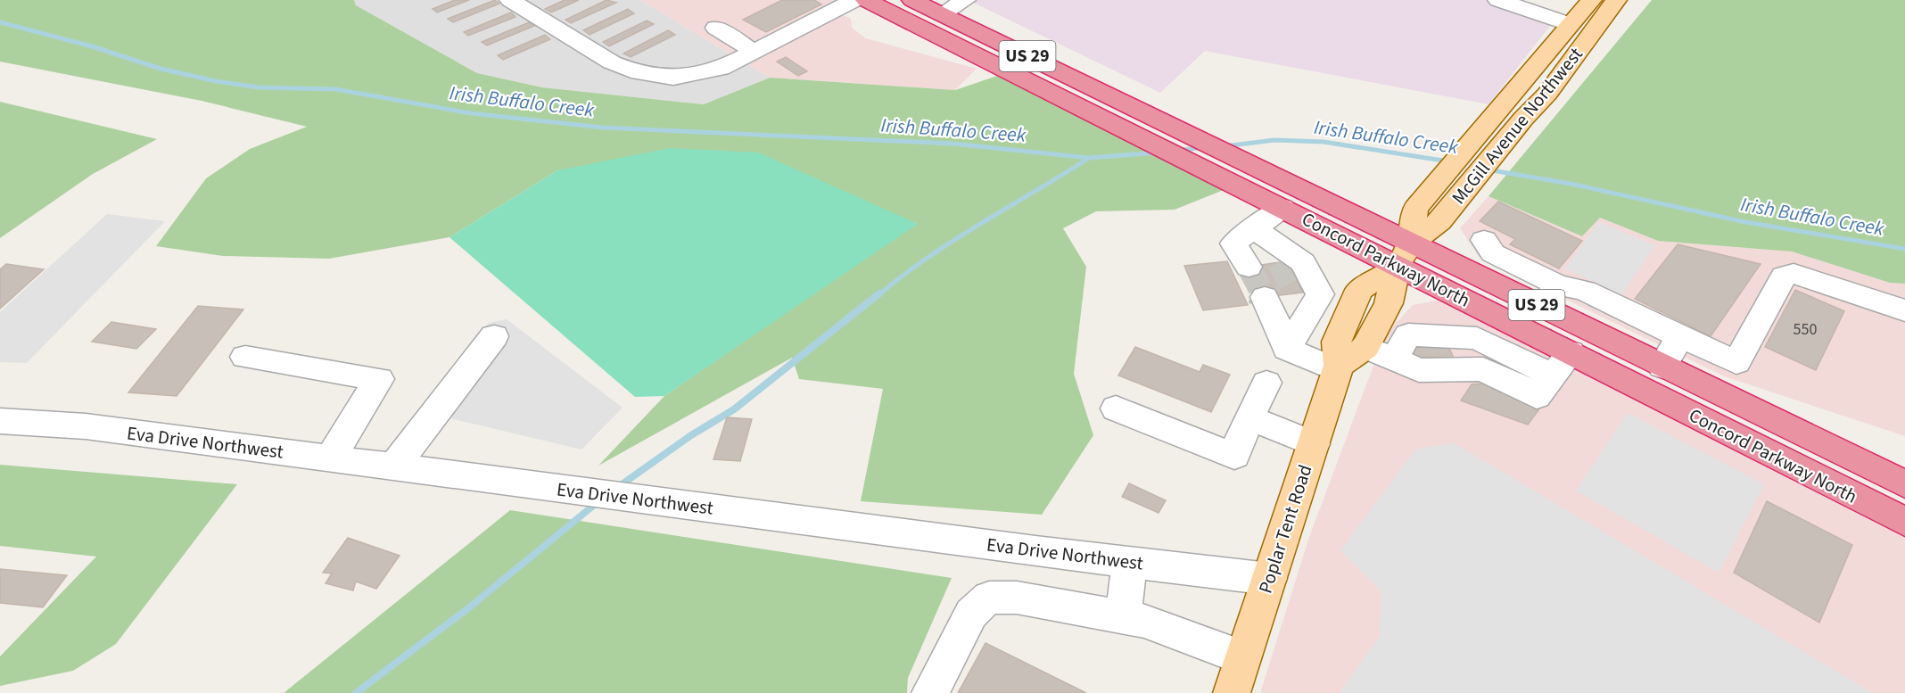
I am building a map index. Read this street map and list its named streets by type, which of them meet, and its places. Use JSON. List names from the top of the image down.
{
  "streets": {
    "highway": ["US 29", "Concord Parkway North"],
    "main road": ["McGill Avenue Northwest", "Poplar Tent Road"],
    "street": ["Eva Drive Northwest"]
  },
  "crossings": [
    ["McGill Avenue Northwest", "Concord Parkway North"],
    ["McGill Avenue Northwest", "Poplar Tent Road"],
    ["Concord Parkway North", "Poplar Tent Road"],
    ["Eva Drive Northwest", "Poplar Tent Road"]
  ],
  "water": ["Irish Buffalo Creek"],
  "house_numbers": ["550"]
}
